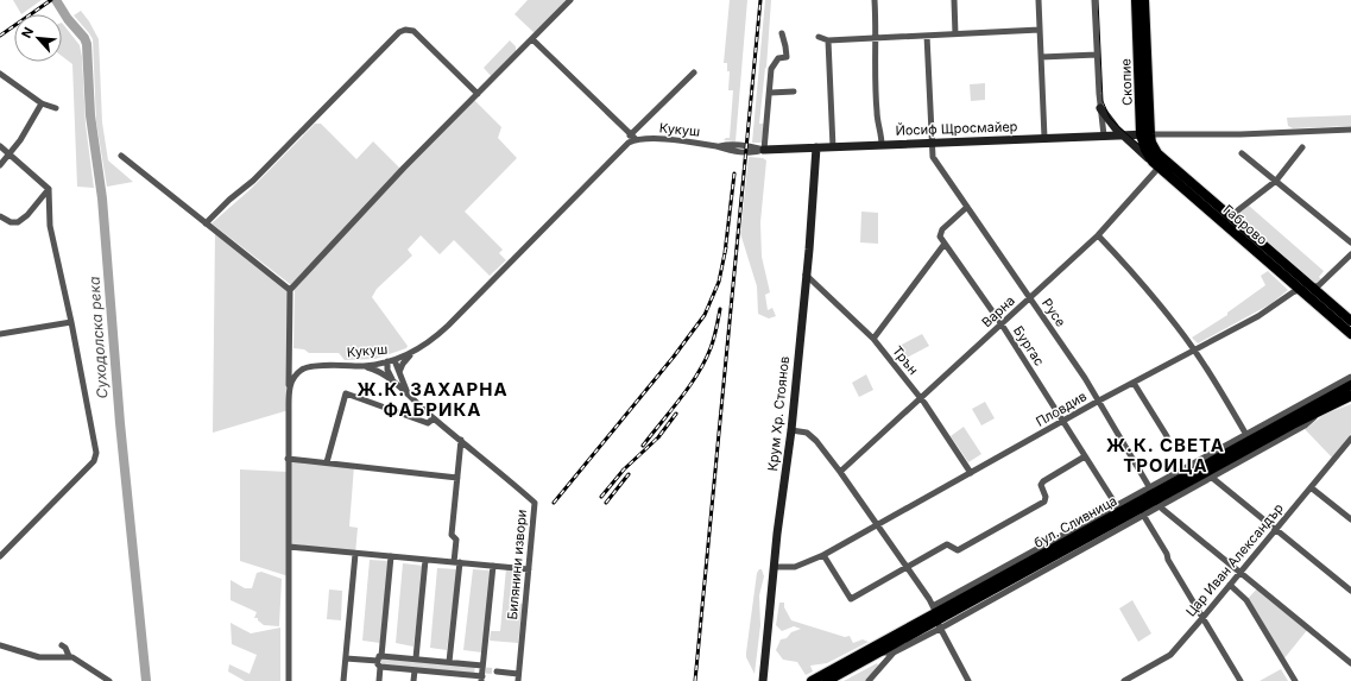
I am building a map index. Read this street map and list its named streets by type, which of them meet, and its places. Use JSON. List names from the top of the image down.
{
  "streets": {
    "main road": ["Скопие", "Габрово", "бул. Сливница"],
    "street": [
      "Йосиф Щросмайер",
      "Кукуш",
      "Варна",
      "Русе",
      "Бургас",
      "Трън",
      "Пловдив",
      "Крум Хр. Стоянов",
      "Цар Иван Александър",
      "Билянини извори"
    ]
  },
  "crossings": [
    ["Скопие", "Йосиф Щросмайер"],
    ["Скопие", "Габрово"],
    ["Скопие", "Варна"],
    ["Йосиф Щросмайер", "Кукуш"],
    ["Йосиф Щросмайер", "Габрово"],
    ["Йосиф Щросмайер", "Русе"],
    ["Йосиф Щросмайер", "Крум Хр. Стоянов"],
    ["Кукуш", "Билянини извори"],
    ["Габрово", "Варна"],
    ["Габрово", "Пловдив"],
    ["Варна", "Русе"],
    ["Варна", "Бургас"],
    ["Варна", "Трън"],
    ["Русе", "Пловдив"],
    ["Русе", "бул. Сливница"],
    ["Русе", "Цар Иван Александър"],
    ["Бургас", "Пловдив"],
    ["Бургас", "бул. Сливница"],
    ["Трън", "Пловдив"],
    ["Трън", "Крум Хр. Стоянов"],
    ["Пловдив", "Крум Хр. Стоянов"]
  ],
  "districts": ["Ж.К. ЗАХАРНА ФАБРИКА", "Ж.К. СВЕТА ТРОИЦА"],
  "water": ["Суходолска река"],
  "north": "top left"
}
